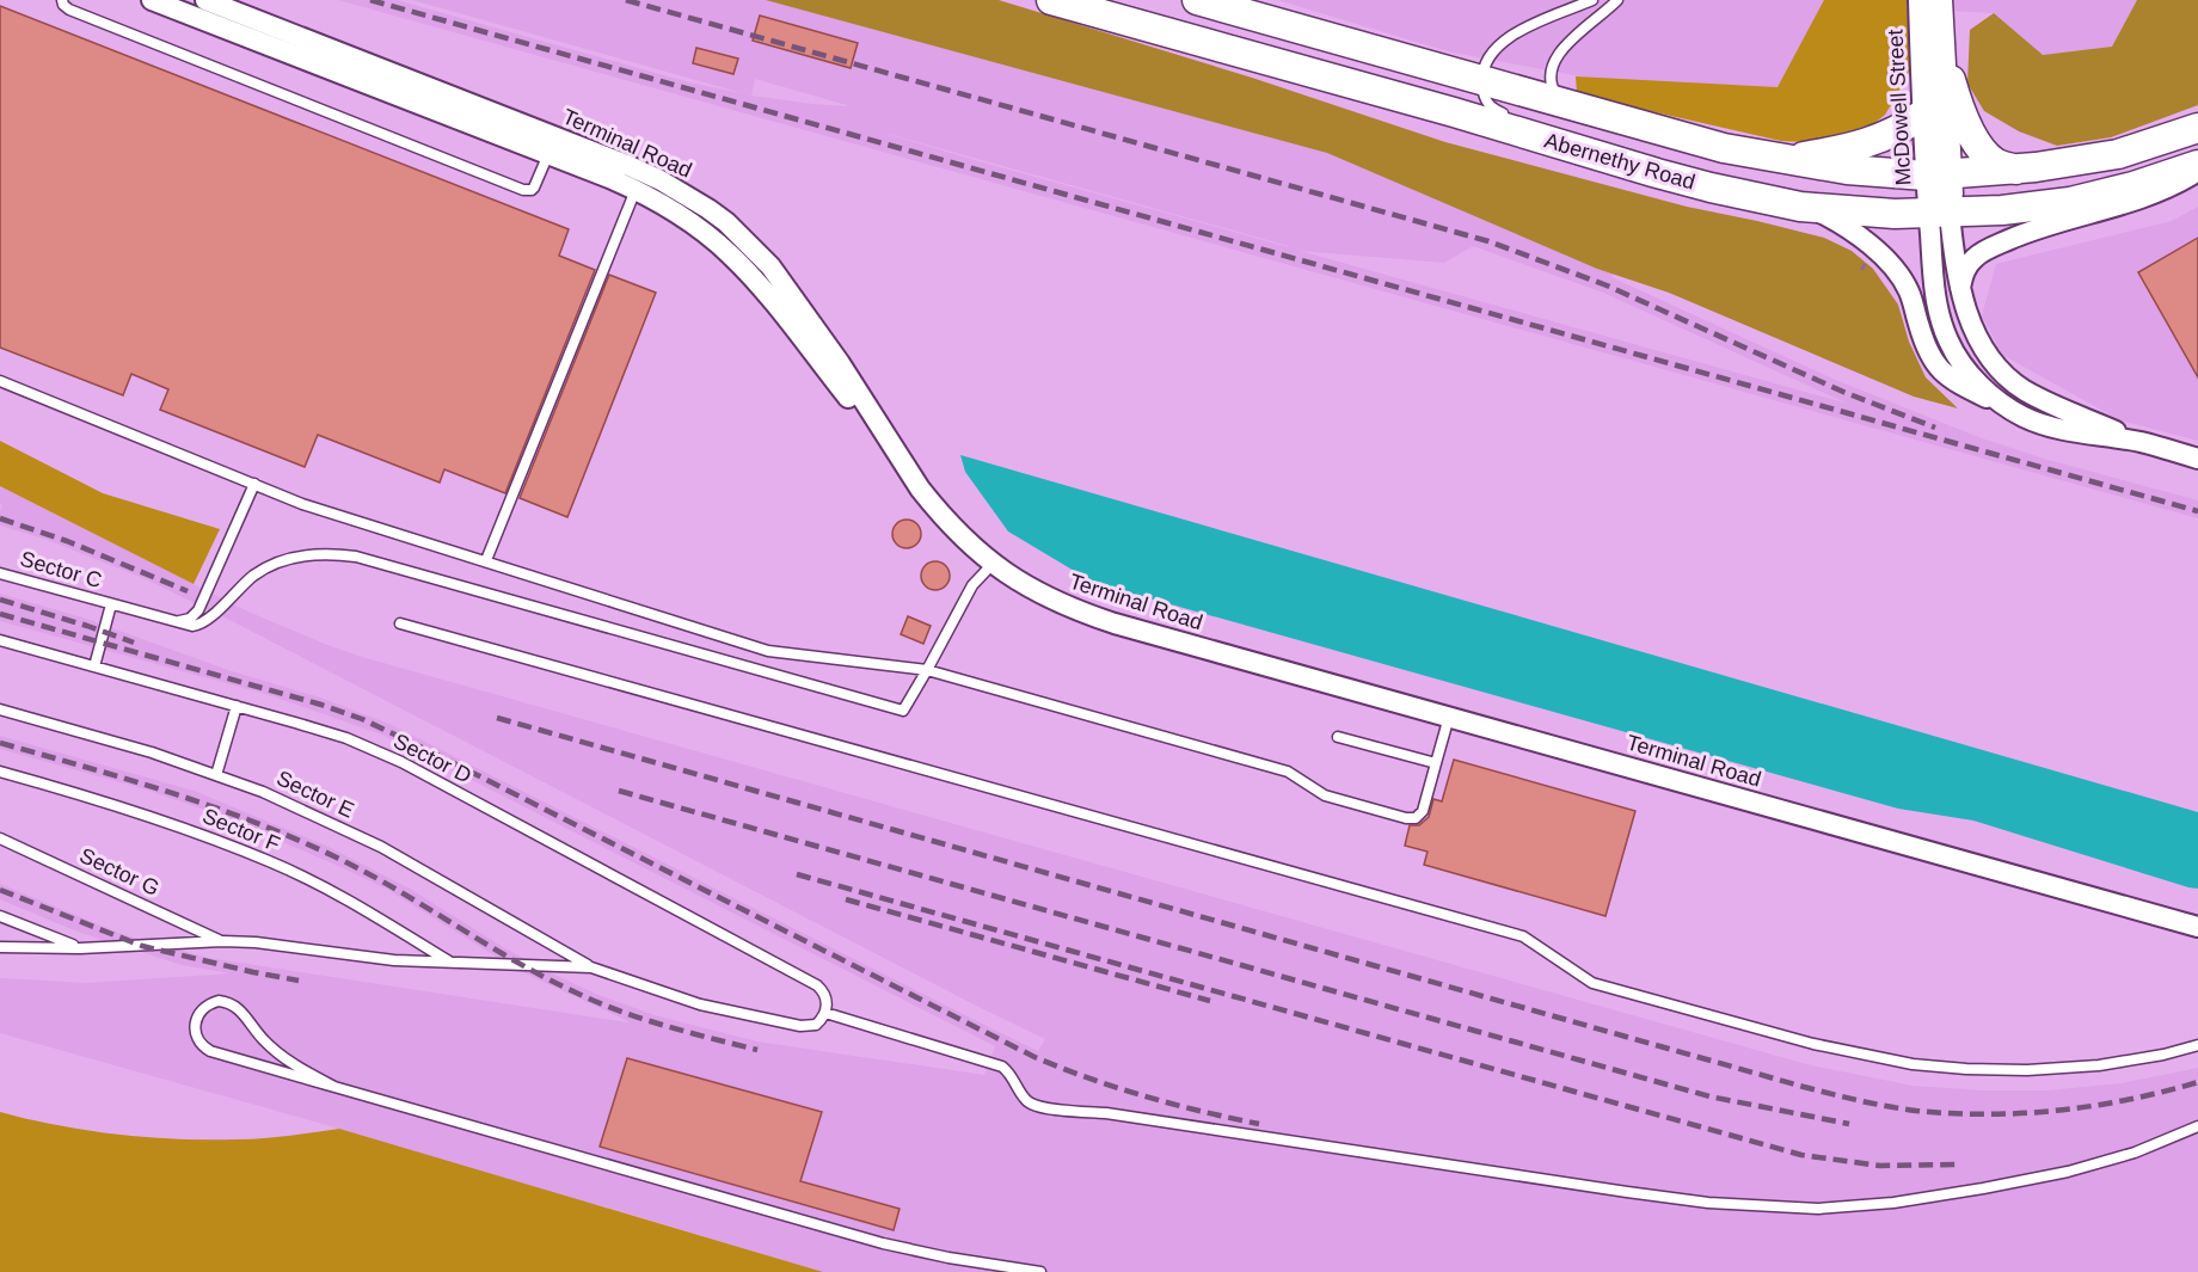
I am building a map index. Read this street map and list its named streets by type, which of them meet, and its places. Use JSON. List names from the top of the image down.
{
  "streets": {
    "main road": ["Abernethy Road"],
    "street": ["McDowell Street", "Terminal Road"],
    "lane": [
      "Sector C",
      "Sector D",
      "Sector E",
      "Sector F",
      "Sector G"
    ]
  },
  "crossings": [
    ["McDowell Street", "Abernethy Road"]
  ]
}
